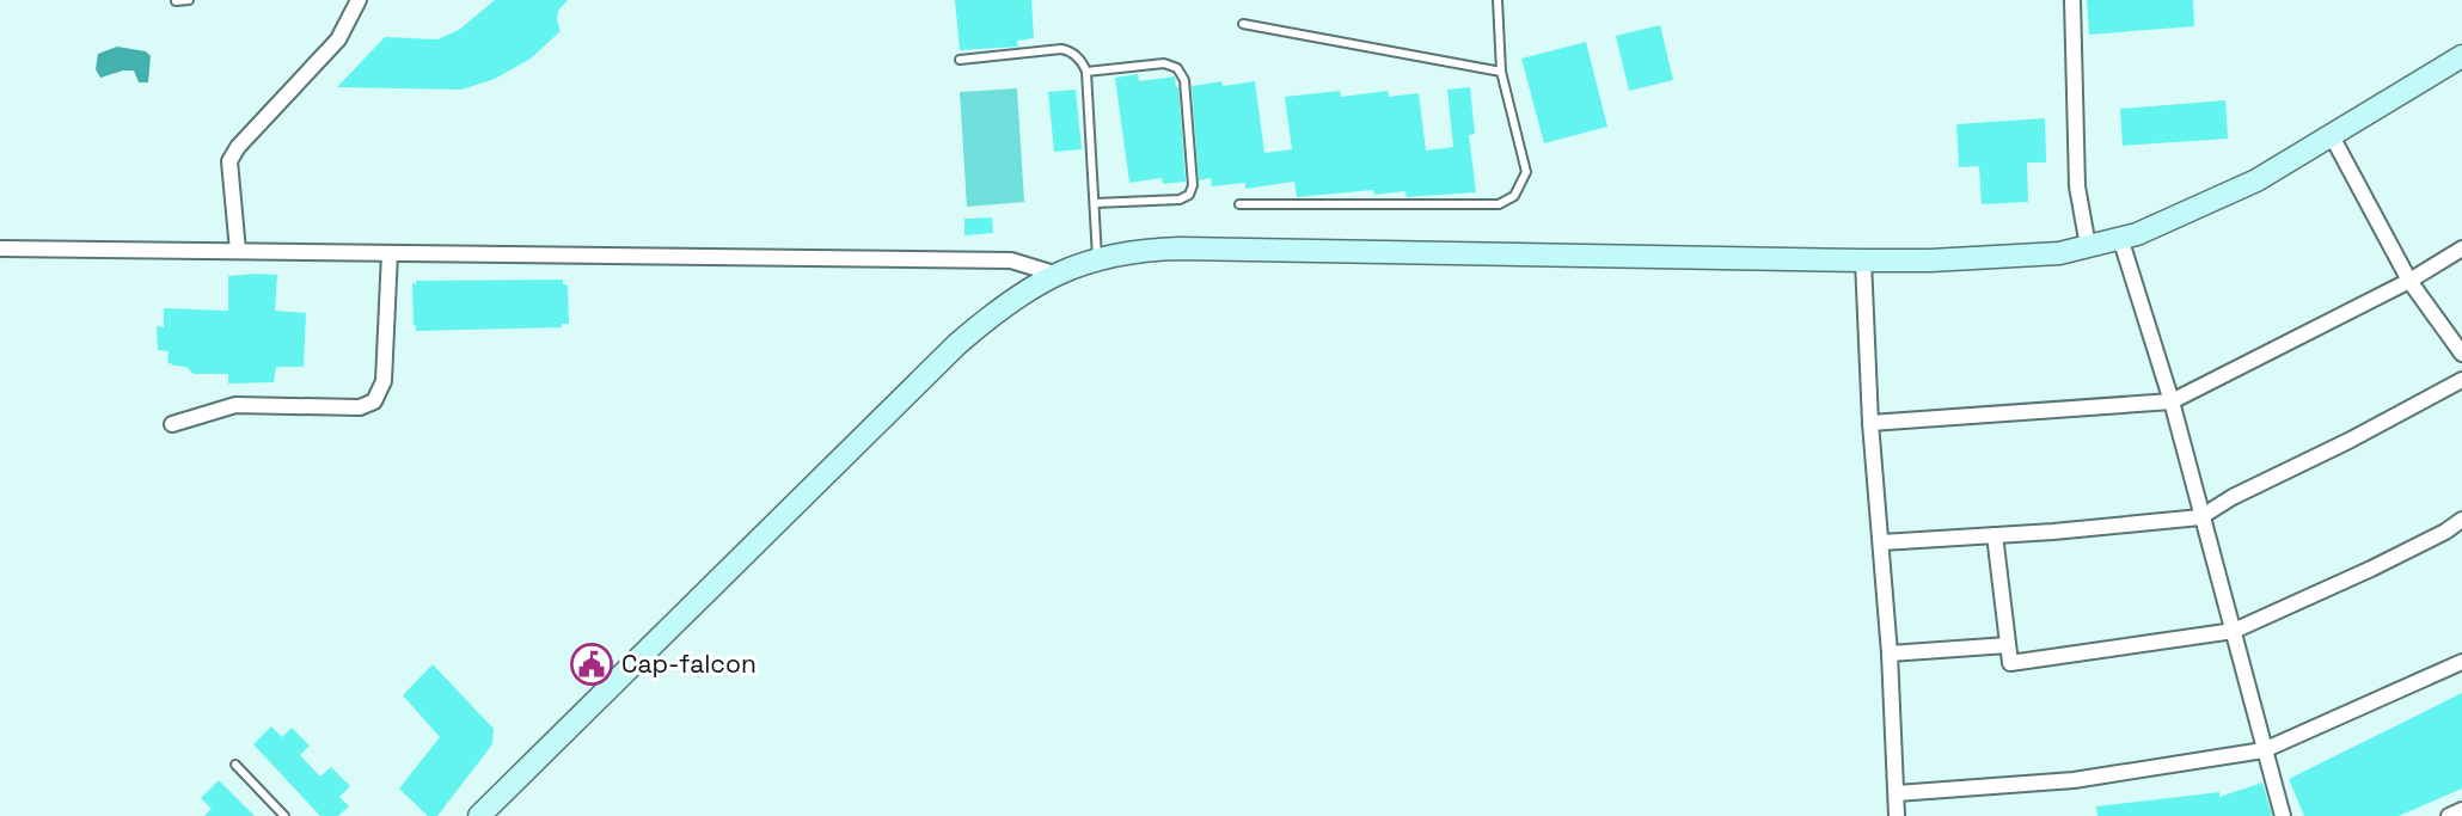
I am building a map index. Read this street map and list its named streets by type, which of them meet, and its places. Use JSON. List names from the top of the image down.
{
  "places": {
    "public building": ["Cap-falcon"]
  }
}
